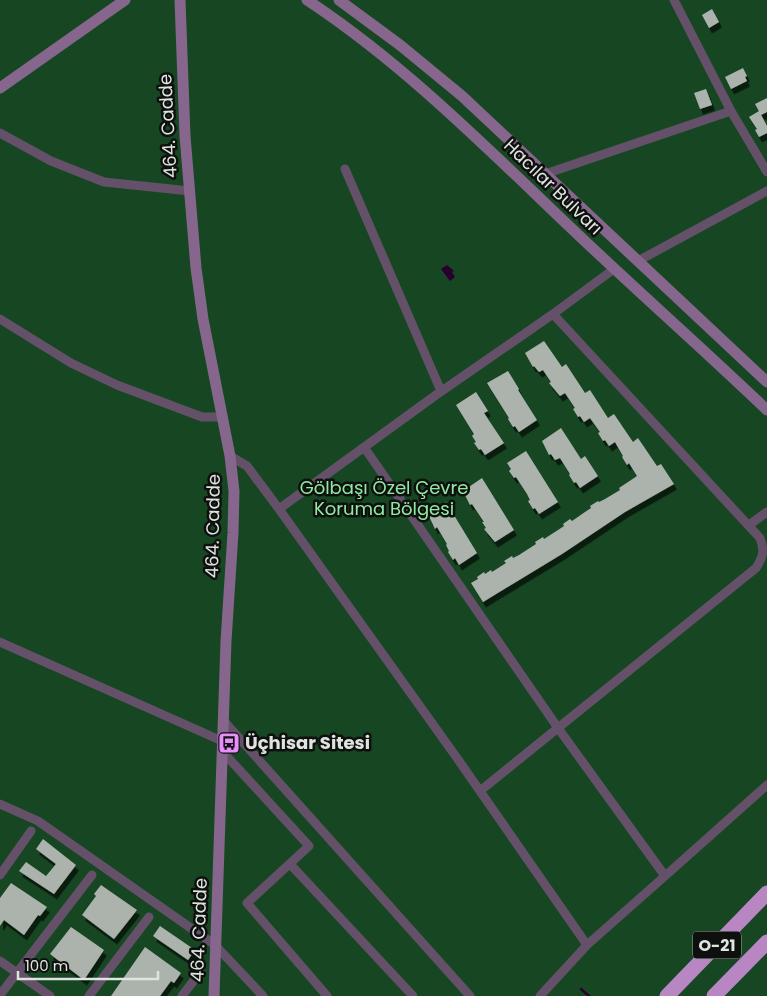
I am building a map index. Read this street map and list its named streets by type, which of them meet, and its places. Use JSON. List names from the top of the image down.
{
  "streets": {
    "highway": ["O-21"],
    "main road": ["464. Cadde", "Hacılar Bulvarı"]
  },
  "parks": ["Gölbaşı Özel Çevre Koruma Bölgesi"],
  "places": {
    "bus stop": ["Üçhisar Sitesi"]
  },
  "scale_bar": "100 m"
}
